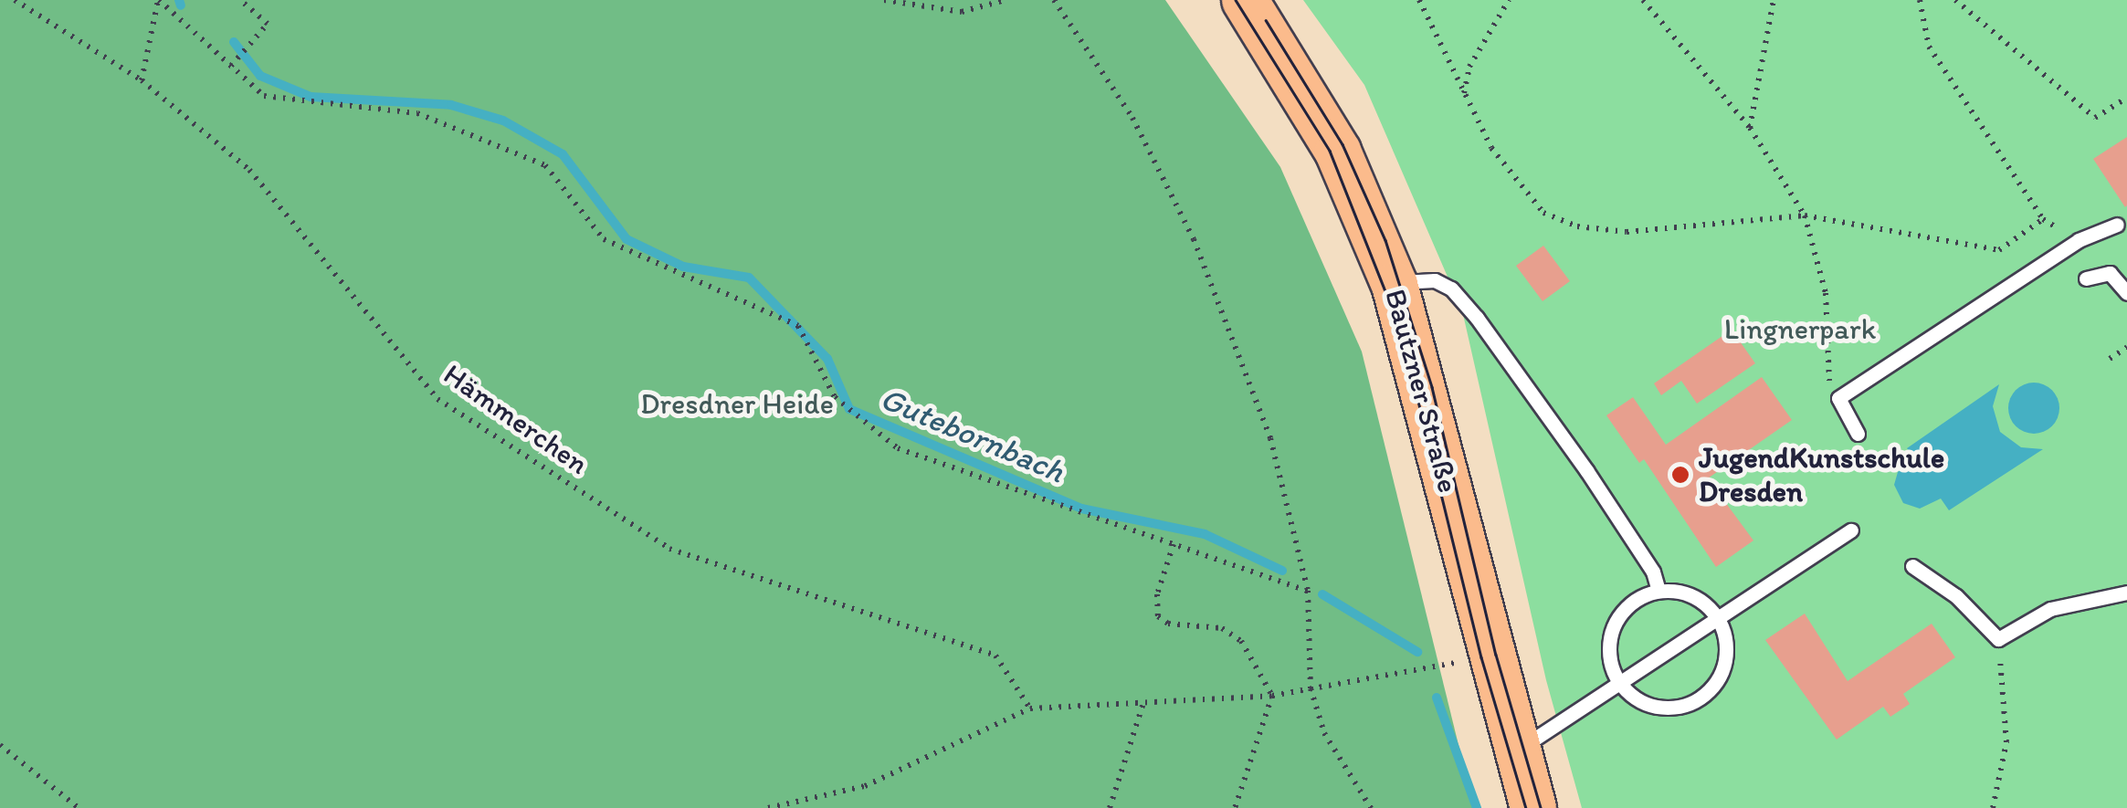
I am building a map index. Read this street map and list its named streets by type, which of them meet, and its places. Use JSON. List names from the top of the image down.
{
  "streets": {
    "main road": ["Bautzner Straße"],
    "path": ["Hämmerchen"]
  },
  "water": ["Gutebornbach"],
  "parks": ["Lingnerpark", "Dresdner Heide"],
  "places": ["JugendKunstschule Dresden"]
}
